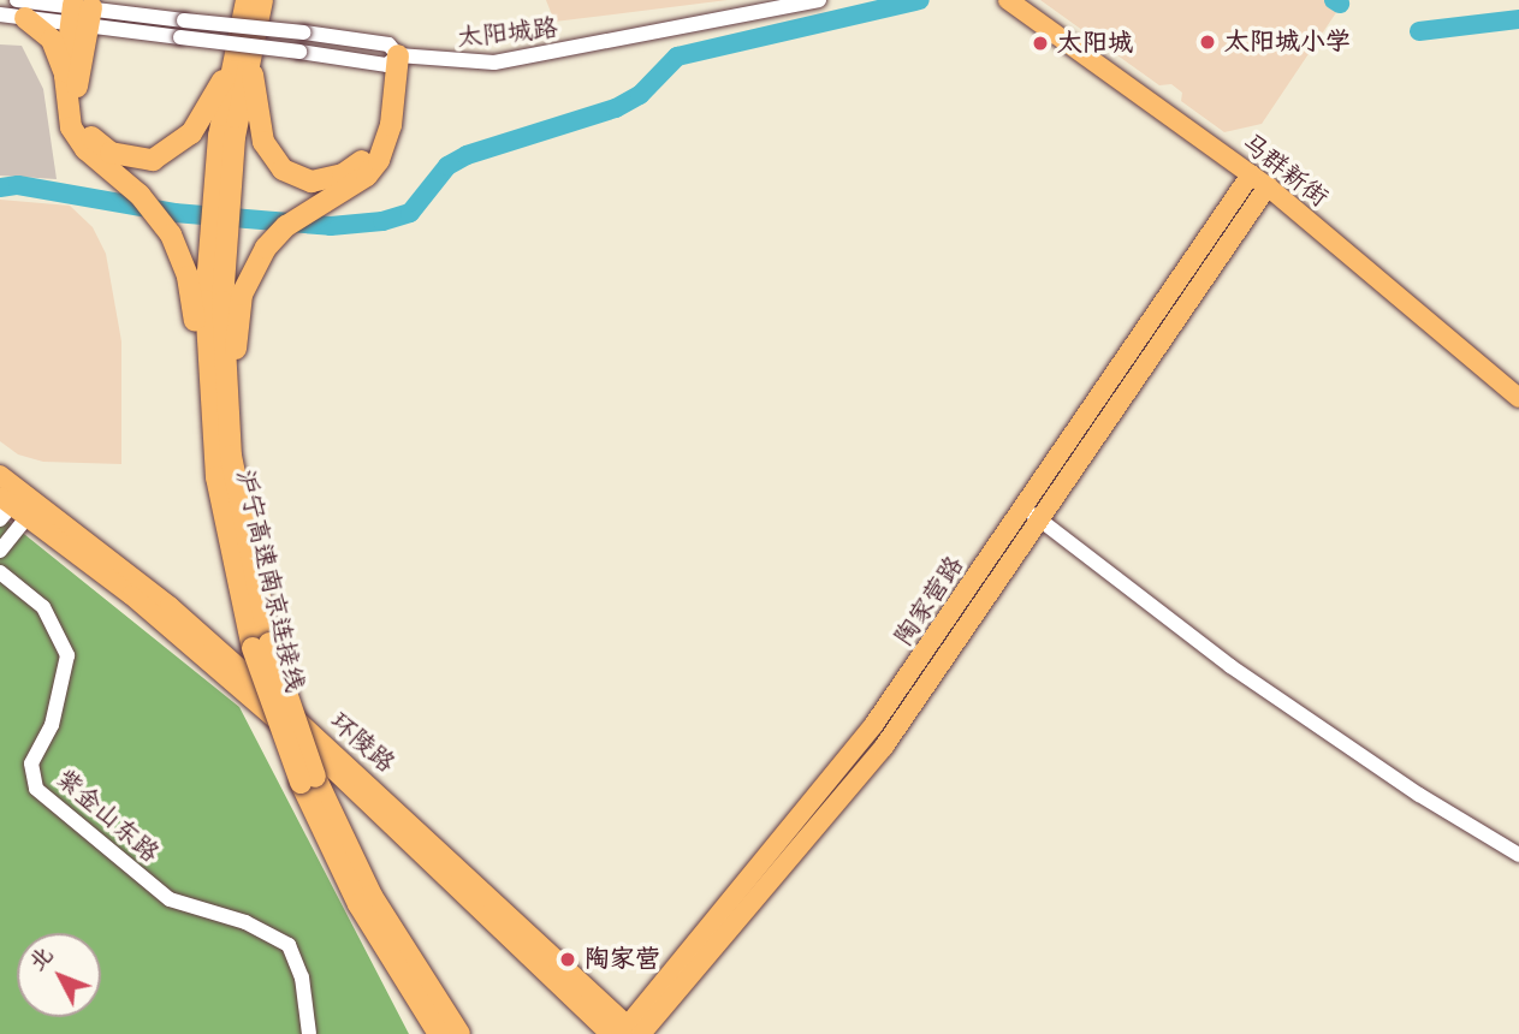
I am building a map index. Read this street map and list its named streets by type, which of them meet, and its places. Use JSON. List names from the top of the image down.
{
  "streets": {
    "highway": ["沪宁高速南京连接线"],
    "main road": ["马群新街", "陶家营路", "环陵路"],
    "street": ["太阳城路", "紫金山东路"]
  },
  "crossings": [
    ["马群新街", "陶家营路"],
    ["陶家营路", "环陵路"]
  ],
  "places": ["太阳城小学", "太阳城", "陶家营"],
  "north": "top left"
}
